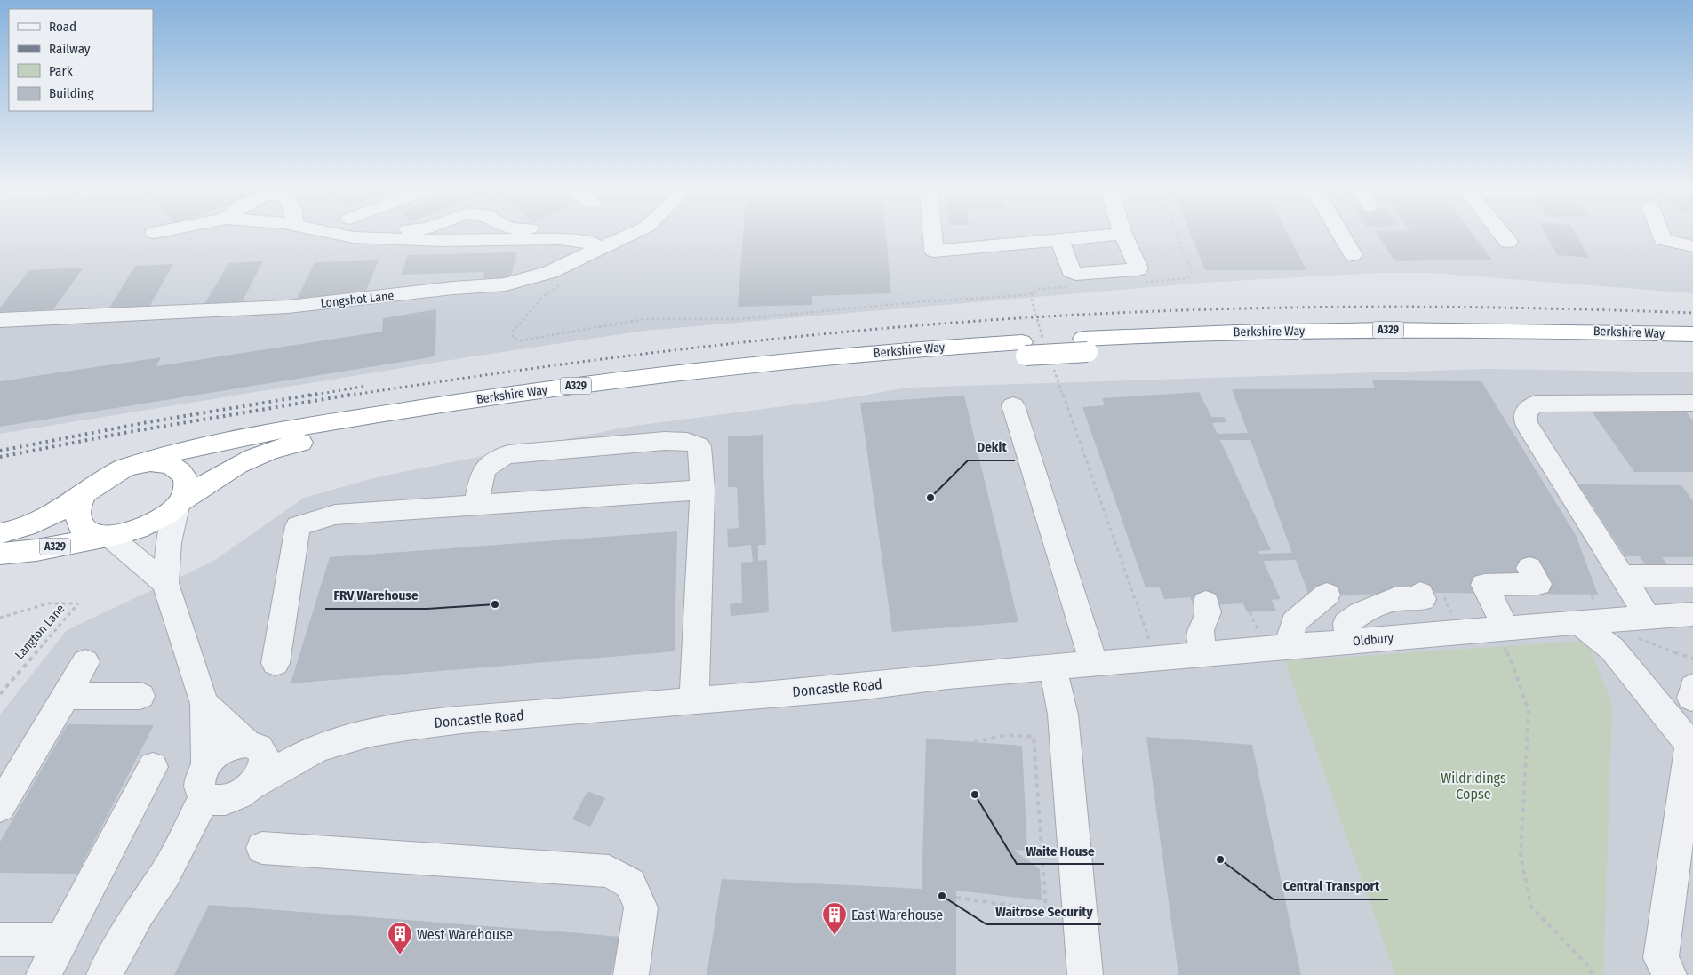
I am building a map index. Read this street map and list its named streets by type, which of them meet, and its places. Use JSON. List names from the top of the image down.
{
  "streets": {
    "highway": ["A329", "Berkshire Way"],
    "street": ["Longshot Lane", "Oldbury", "Doncastle Road"],
    "path": ["Langton Lane"]
  },
  "crossings": [
    ["A329", "Berkshire Way"],
    ["Oldbury", "Doncastle Road"]
  ],
  "parks": ["Wildridings Copse"],
  "places": {
    "other": [
      "Dekit",
      "FRV Warehouse",
      "Waite House",
      "Central Transport",
      "Waitrose Security"
    ],
    "building": ["East Warehouse", "West Warehouse"]
  },
  "legend": [
    "Road",
    "Railway",
    "Park",
    "Building"
  ]
}
